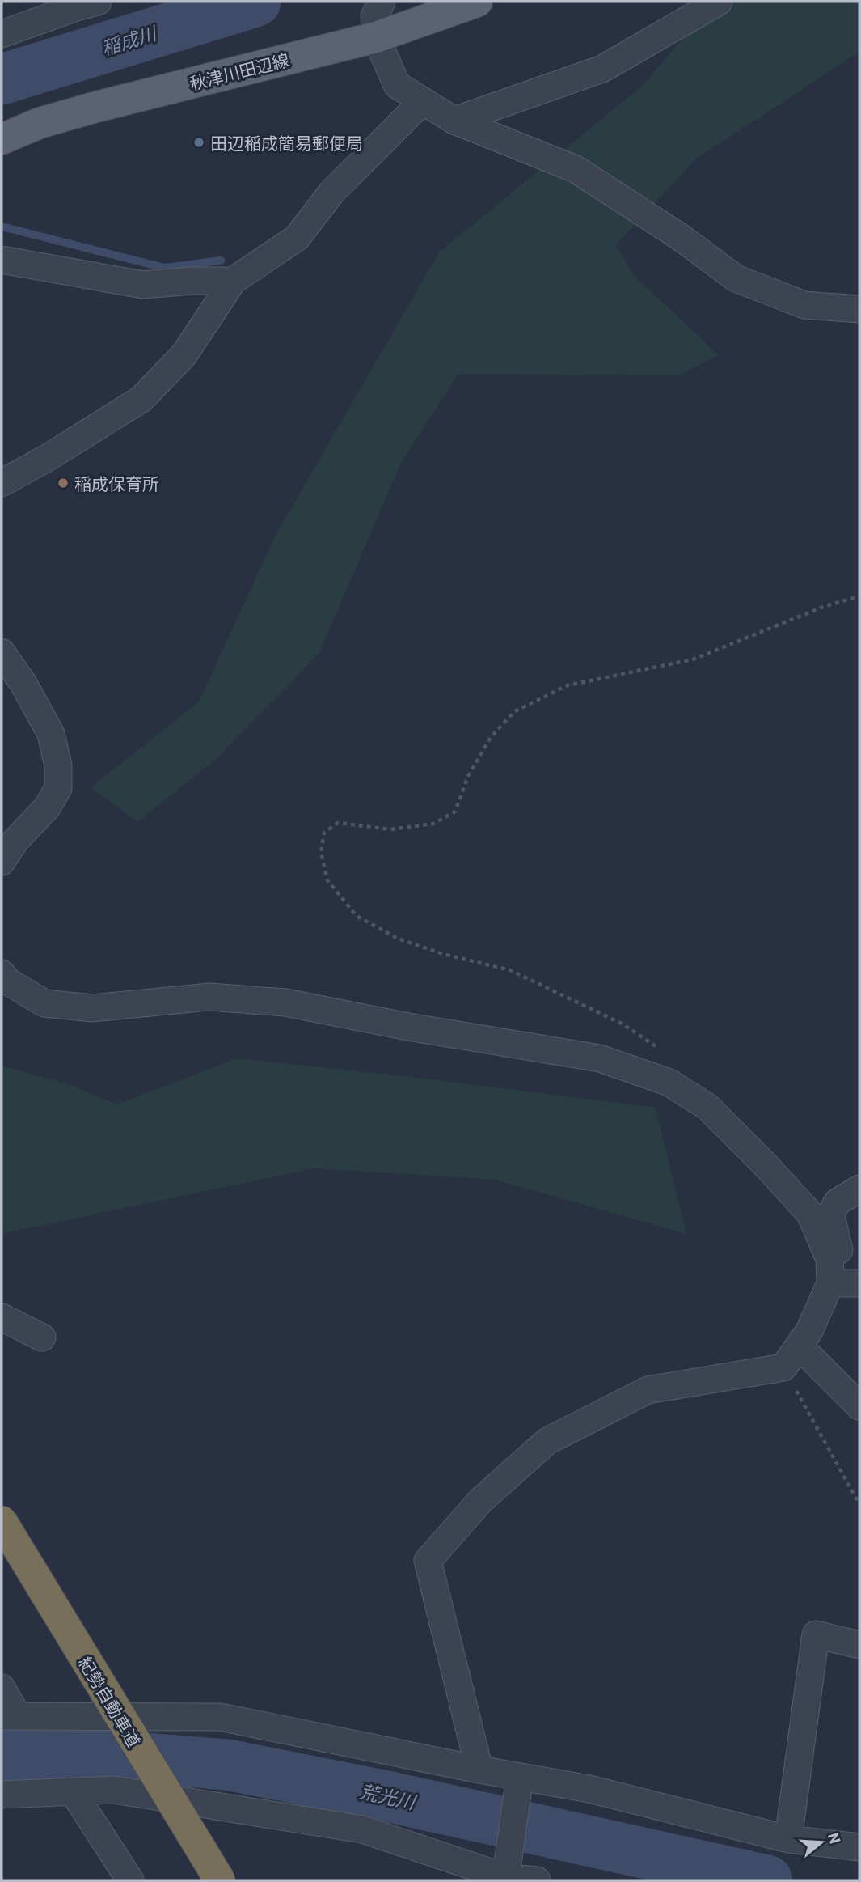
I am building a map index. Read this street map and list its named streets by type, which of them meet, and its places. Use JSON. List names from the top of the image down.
{
  "streets": {
    "highway": ["紀勢自動車道"],
    "main road": ["秋津川田辺線"]
  },
  "water": ["稲成川", "荒光川"],
  "places": ["田辺稲成簡易郵便局", "稲成保育所"],
  "north": "right"
}
